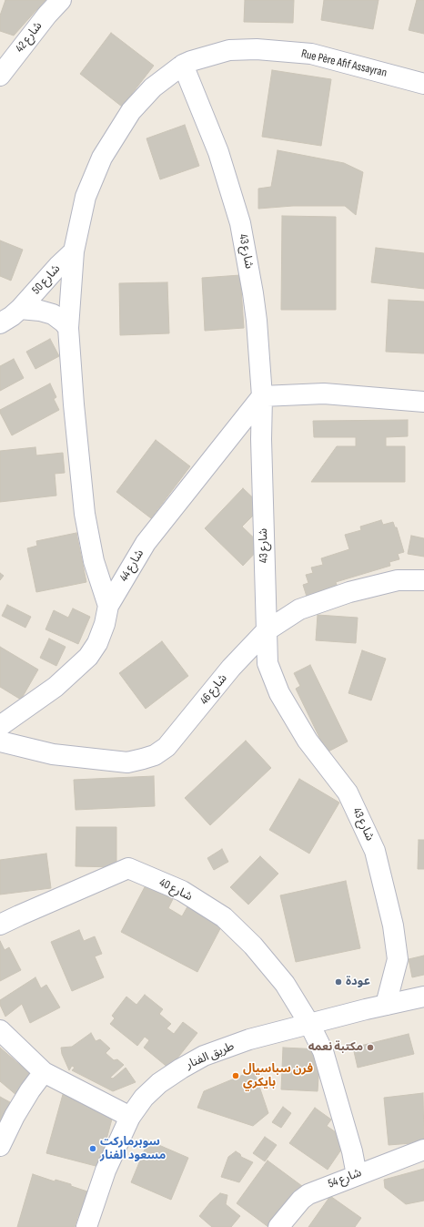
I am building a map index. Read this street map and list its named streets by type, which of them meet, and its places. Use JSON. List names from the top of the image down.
{
  "streets": {
    "street": [
      "شارع 42",
      "Rue Père Afif Assayran",
      "شارع 43",
      "شارع 50",
      "شارع 44",
      "شارع 46",
      "شارع 40",
      "طريق الفنار",
      "شارع 54"
    ]
  },
  "crossings": [
    ["Rue Père Afif Assayran", "شارع 43"],
    ["Rue Père Afif Assayran", "شارع 50"],
    ["Rue Père Afif Assayran", "شارع 44"],
    ["شارع 43", "شارع 44"],
    ["شارع 43", "شارع 46"],
    ["شارع 43", "طريق الفنار"],
    ["شارع 40", "طريق الفنار"],
    ["شارع 40", "شارع 54"]
  ],
  "places": [
    "عودة",
    "مكتبة نعمه",
    "فرن سباسيال بايكري",
    "سوبرماركت مسعود الفنار"
  ]
}
